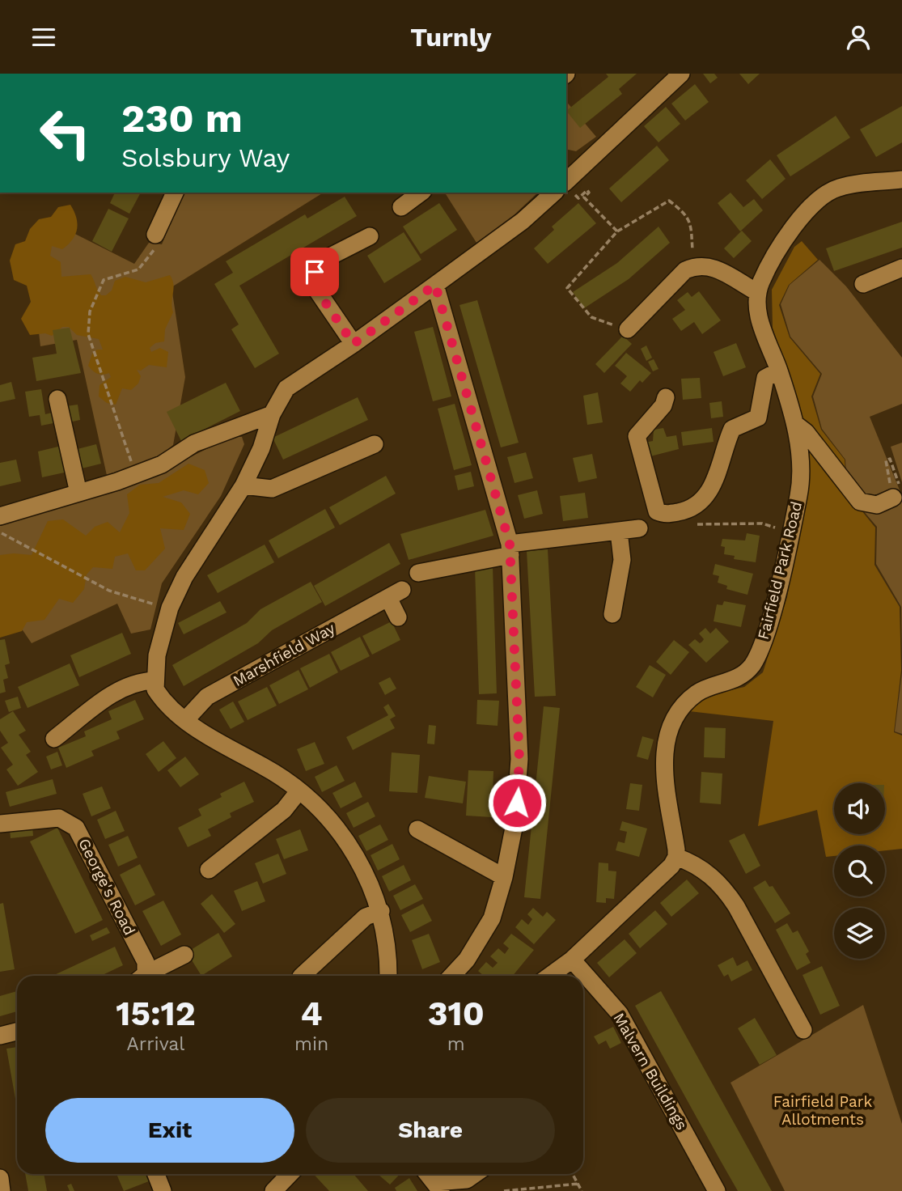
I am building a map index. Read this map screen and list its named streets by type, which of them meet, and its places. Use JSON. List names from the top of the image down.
{
  "streets": {
    "street": [
      "Fairfield Park Road",
      "Marshfield Way",
      "George's Road",
      "Malvern Buildings"
    ]
  },
  "parks": ["Fairfield Park Allotments"],
  "page": {
    "header": "Turnly",
    "turn": ["230 m", "Solsbury Way"],
    "eta": [
      "15:12",
      "Arrival",
      "4",
      "min",
      "310",
      "m"
    ],
    "buttons": ["Exit", "Share"]
  }
}
